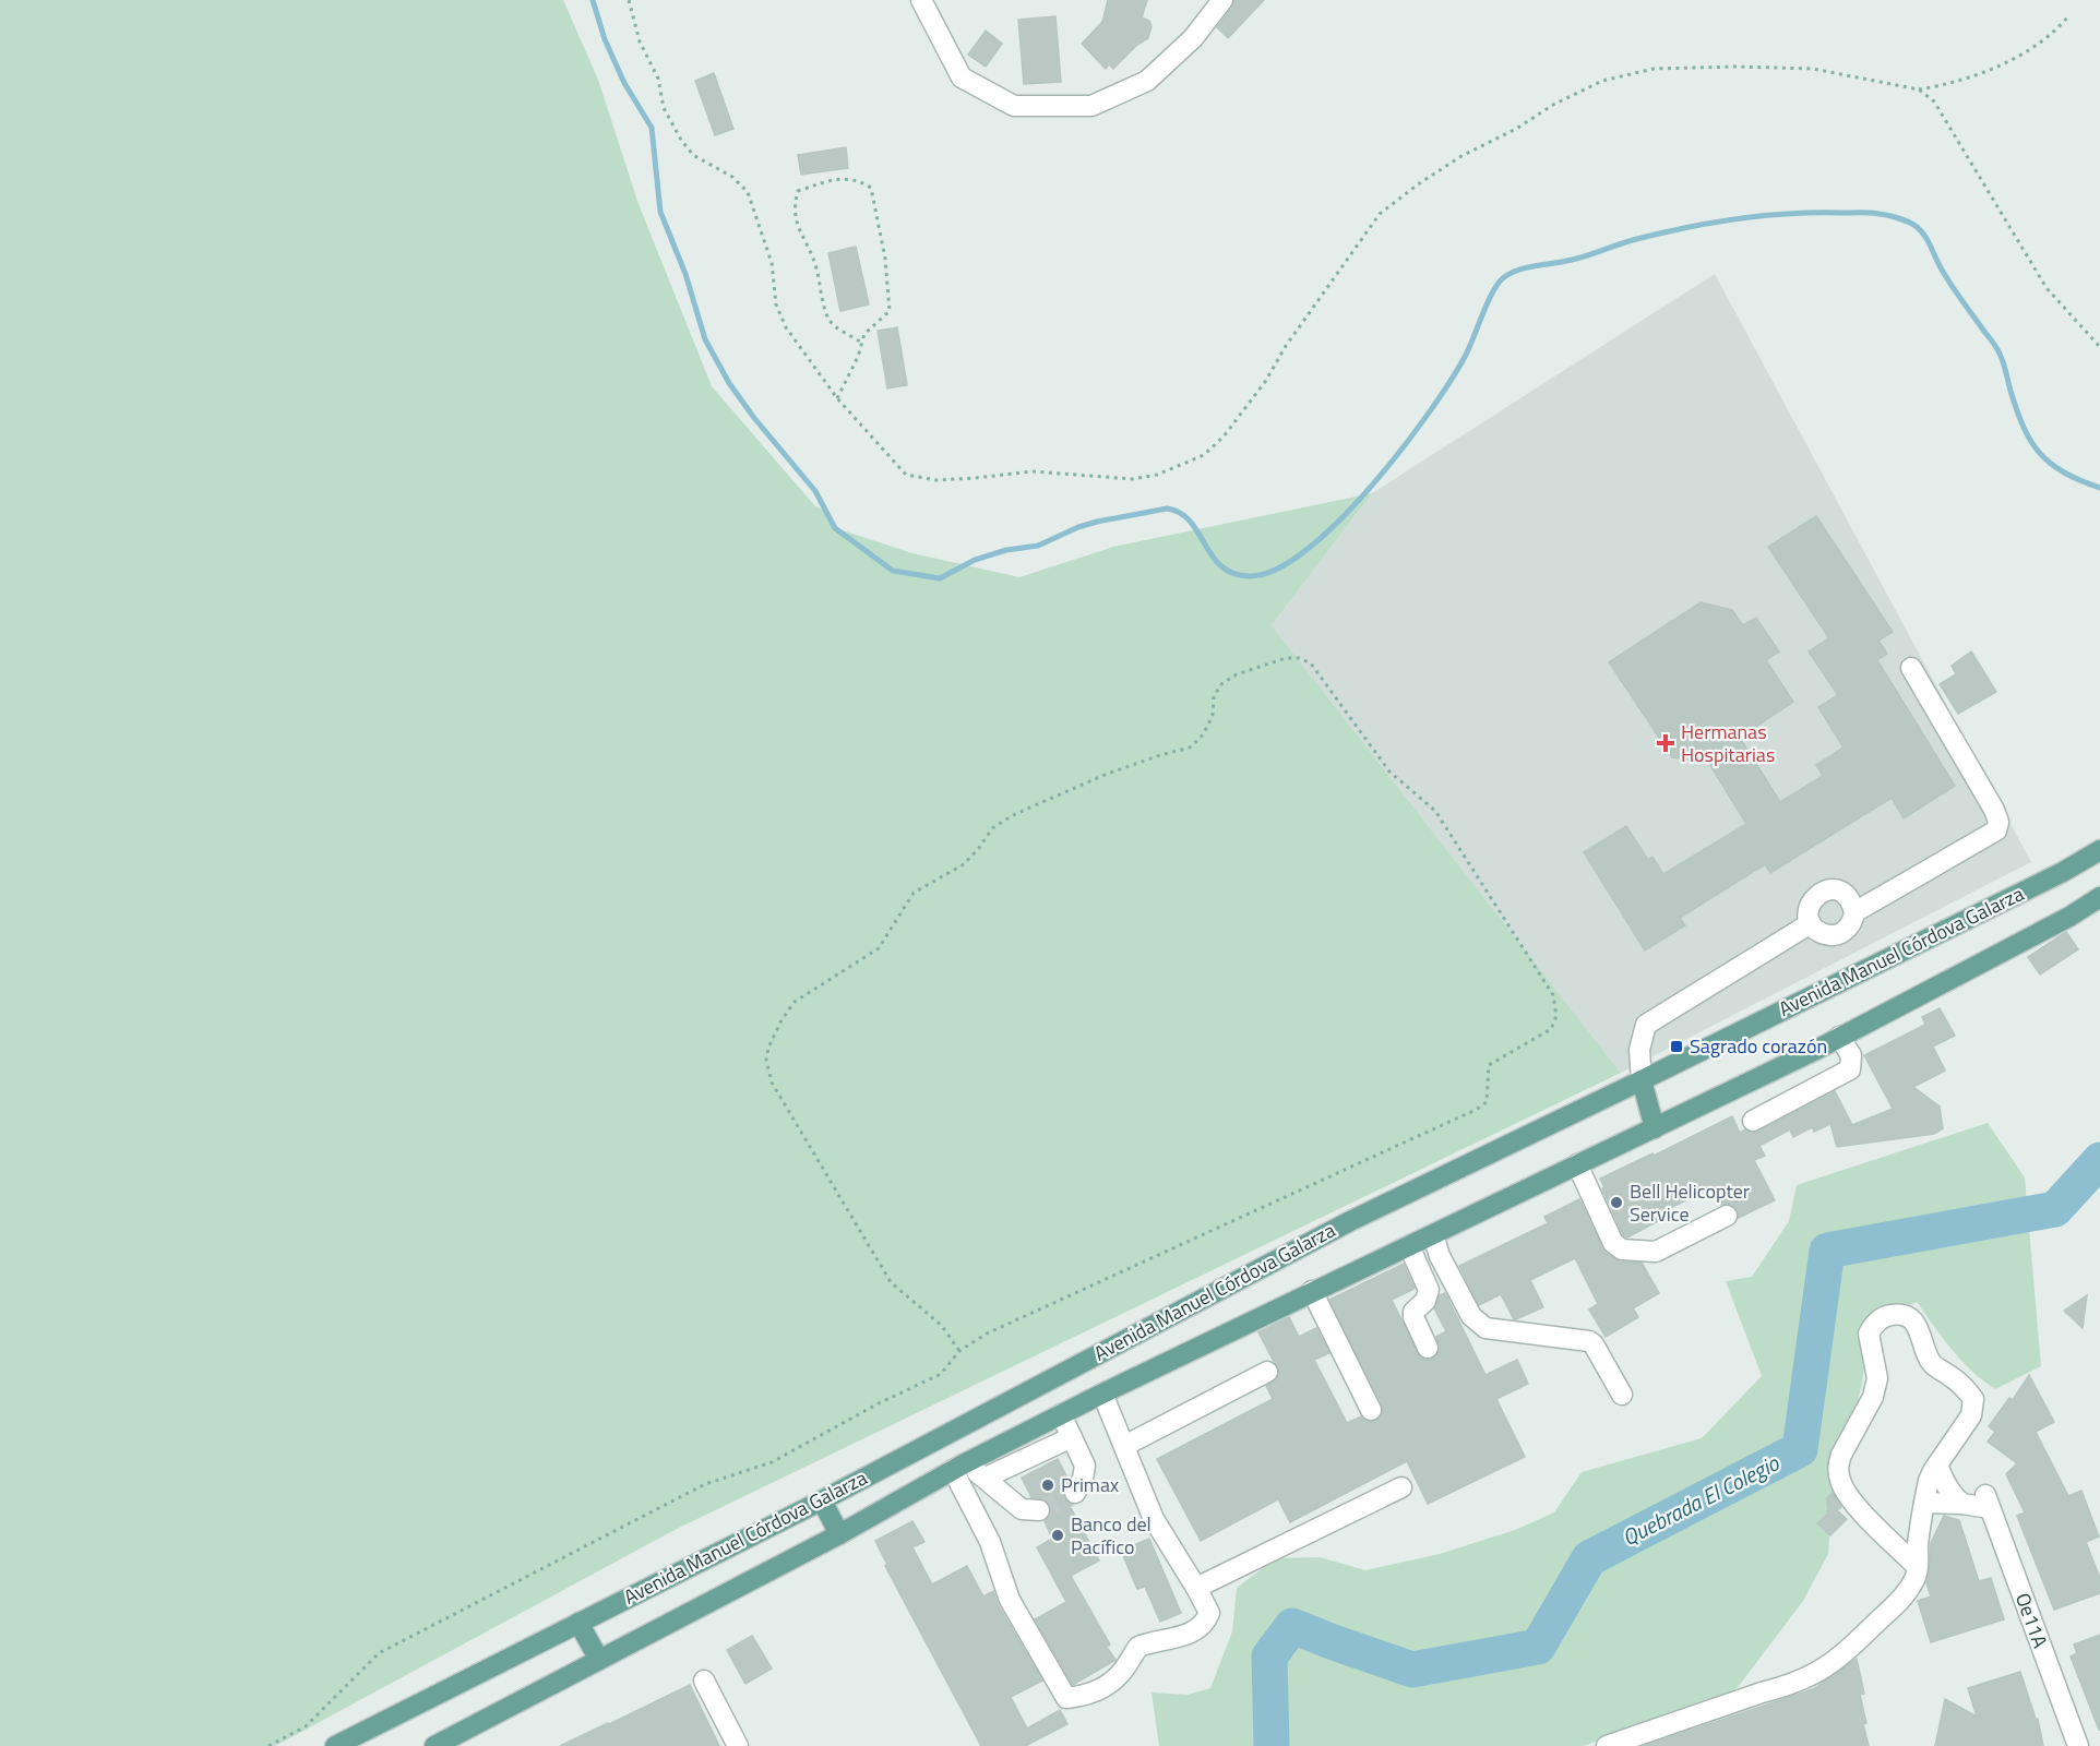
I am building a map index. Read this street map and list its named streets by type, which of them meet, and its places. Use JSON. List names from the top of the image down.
{
  "streets": {
    "main road": ["Avenida Manuel Córdova Galarza"],
    "street": ["Oe11A"]
  },
  "water": ["Quebrada El Colegio"],
  "places": {
    "health": ["Hermanas Hospitarias"],
    "transit": ["Sagrado corazón"],
    "other": ["Bell Helicopter Service", "Primax", "Banco del Pacífico"]
  }
}
